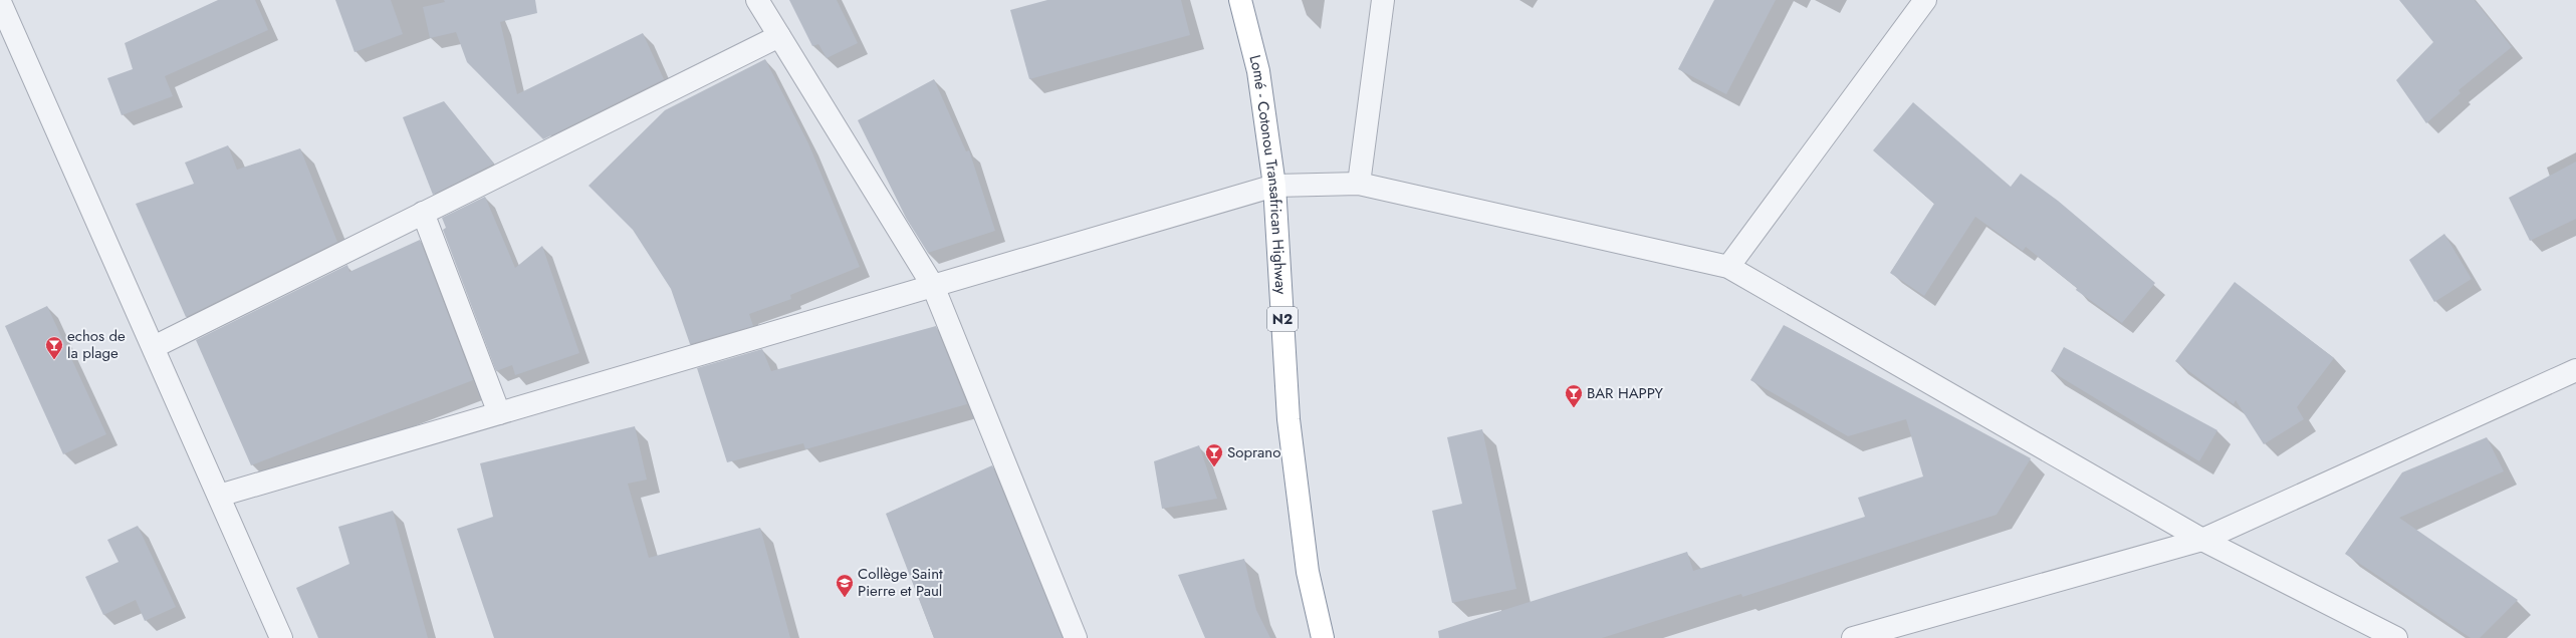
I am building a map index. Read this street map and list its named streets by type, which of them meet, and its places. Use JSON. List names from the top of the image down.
{
  "streets": {
    "highway": ["Lomé - Cotonou Transafrican Highway", "N2"]
  },
  "places": {
    "bar": ["echos de la plage", "BAR HAPPY", "Soprano"],
    "school or university": ["Collège Saint Pierre et Paul"]
  }
}
